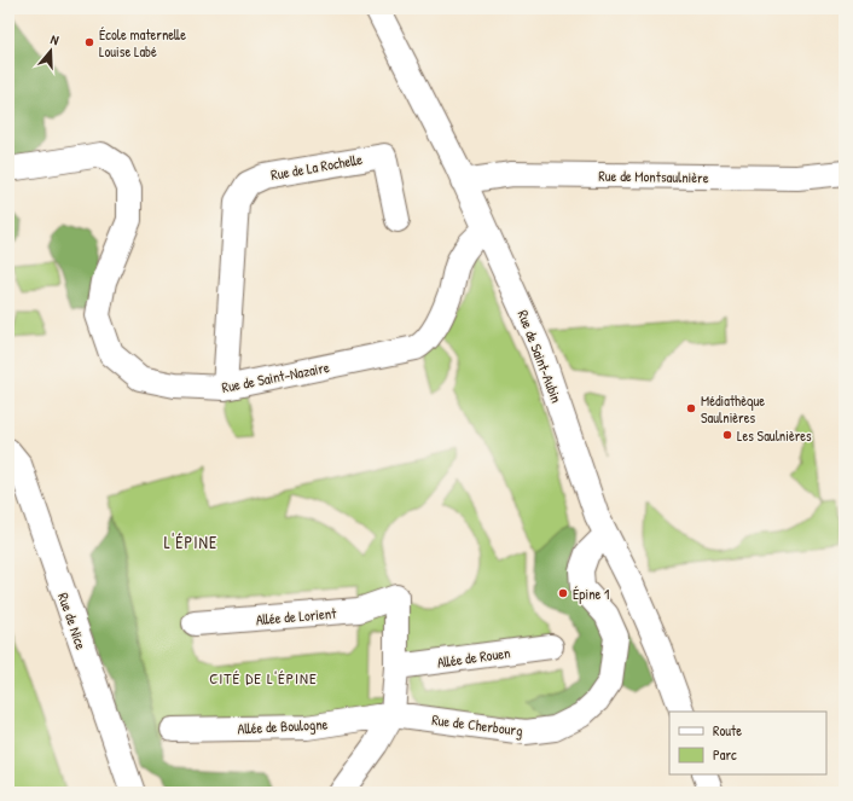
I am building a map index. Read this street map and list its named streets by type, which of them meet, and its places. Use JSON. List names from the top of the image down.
{
  "streets": {
    "street": [
      "Rue de La Rochelle",
      "Rue de Montsaulnière",
      "Rue de Saint-Aubin",
      "Rue de Saint-Nazaire",
      "Allée de Lorient",
      "Rue de Nice",
      "Allée de Rouen",
      "Rue de Cherbourg",
      "Allée de Boulogne"
    ]
  },
  "crossings": [
    ["Rue de La Rochelle", "Rue de Saint-Nazaire"],
    ["Rue de Montsaulnière", "Rue de Saint-Aubin"],
    ["Rue de Saint-Aubin", "Rue de Saint-Nazaire"],
    ["Rue de Saint-Aubin", "Rue de Cherbourg"],
    ["Allée de Lorient", "Allée de Rouen"],
    ["Rue de Cherbourg", "Allée de Boulogne"]
  ],
  "districts": ["L'ÉPINE", "CITÉ DE L'ÉPINE"],
  "places": [
    "École maternelle Louise Labé",
    "Médiathèque Saulnières",
    "Les Saulnières",
    "Épine 1"
  ],
  "legend": ["Route", "Parc"],
  "north": "top"
}
